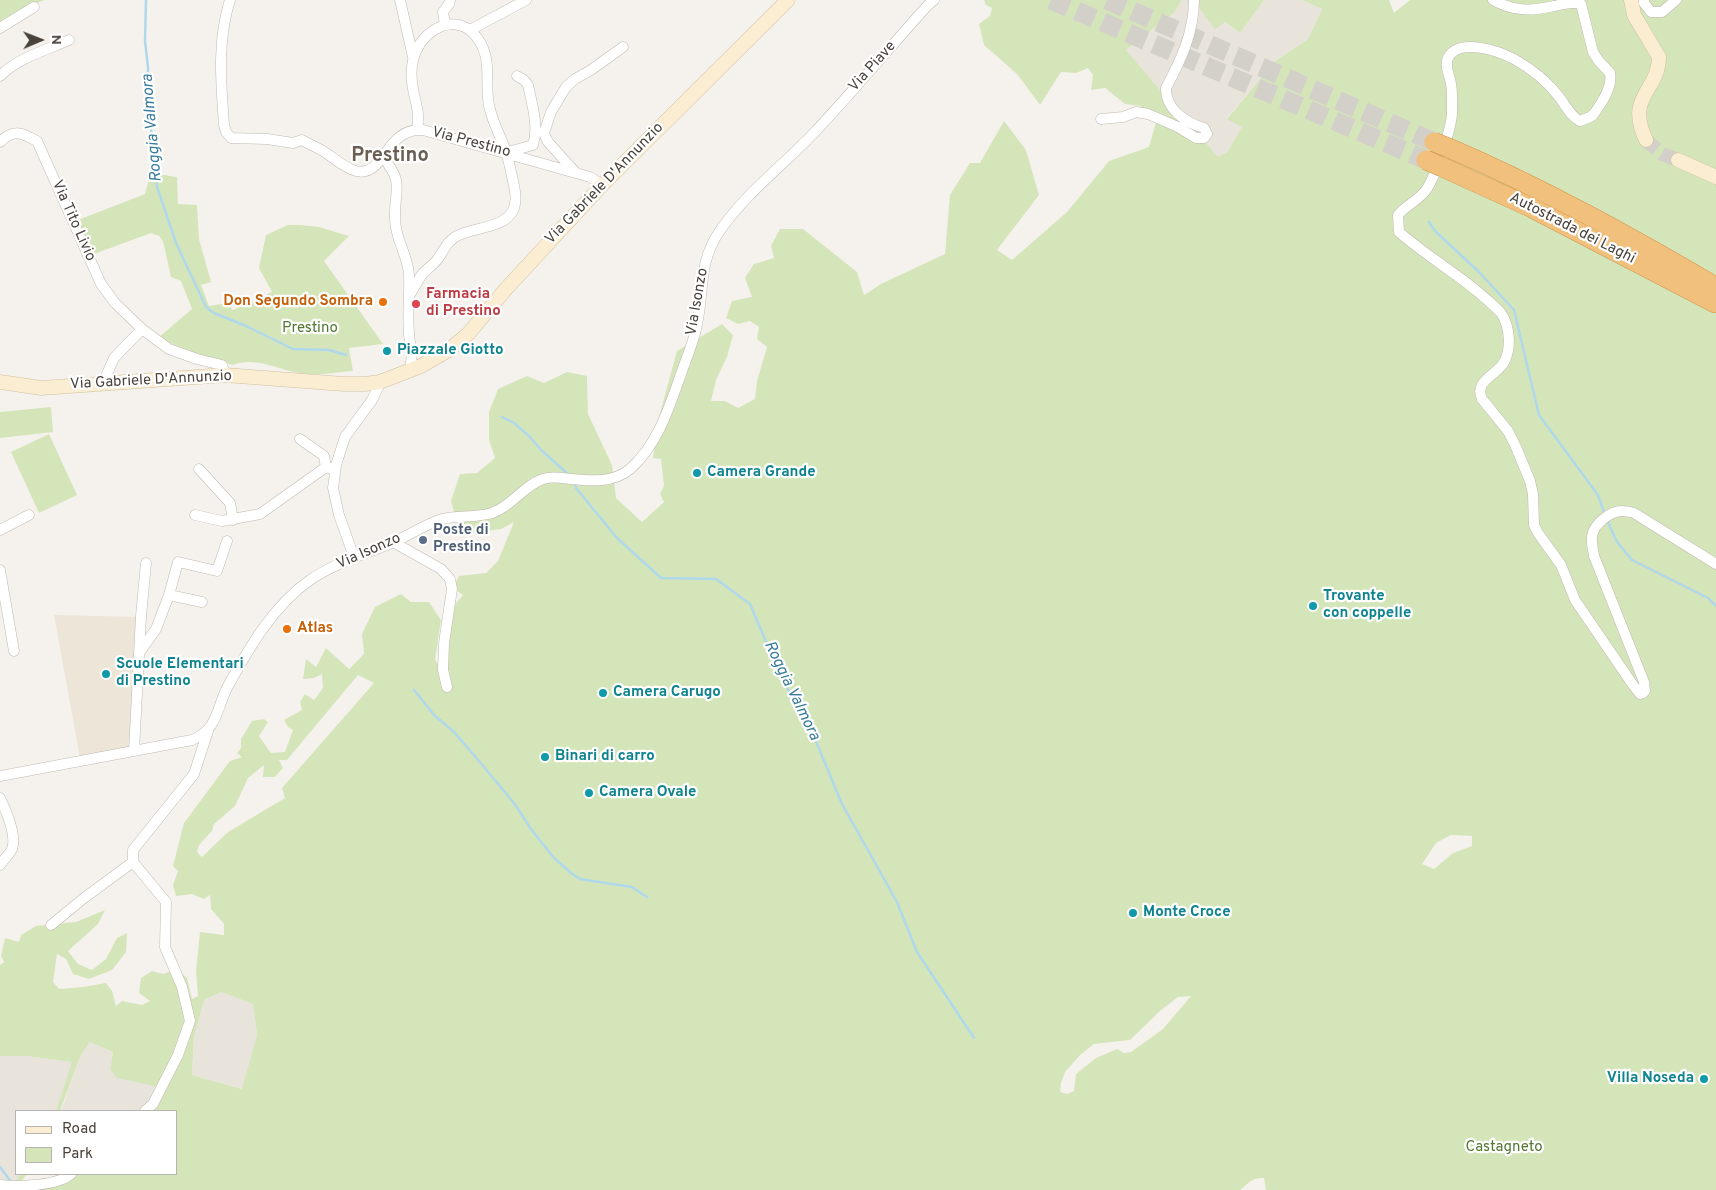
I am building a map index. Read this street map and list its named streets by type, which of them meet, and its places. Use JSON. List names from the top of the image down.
{
  "streets": {
    "highway": ["Autostrada dei Laghi"],
    "main road": ["Via Gabriele D'Annunzio"],
    "street": [
      "Via Piave",
      "Via Prestino",
      "Via Tito Livio",
      "Via Isonzo"
    ]
  },
  "crossings": [
    ["Via Piave", "Via Isonzo"],
    ["Via Prestino", "Via Gabriele D'Annunzio"],
    ["Via Gabriele D'Annunzio", "Via Tito Livio"]
  ],
  "districts": ["Prestino"],
  "water": ["Roggia Valmora"],
  "parks": ["Prestino", "Castagneto"],
  "places": [
    "Don Segundo Sombra",
    "Farmacia di Prestino",
    "Piazzale Giotto",
    "Camera Grande",
    "Poste di Prestino",
    "Trovante con coppelle",
    "Atlas",
    "Scuole Elementari di Prestino",
    "Camera Carugo",
    "Binari di carro",
    "Camera Ovale",
    "Monte Croce",
    "Villa Noseda"
  ],
  "legend": ["Road", "Park"],
  "north": "right"
}
